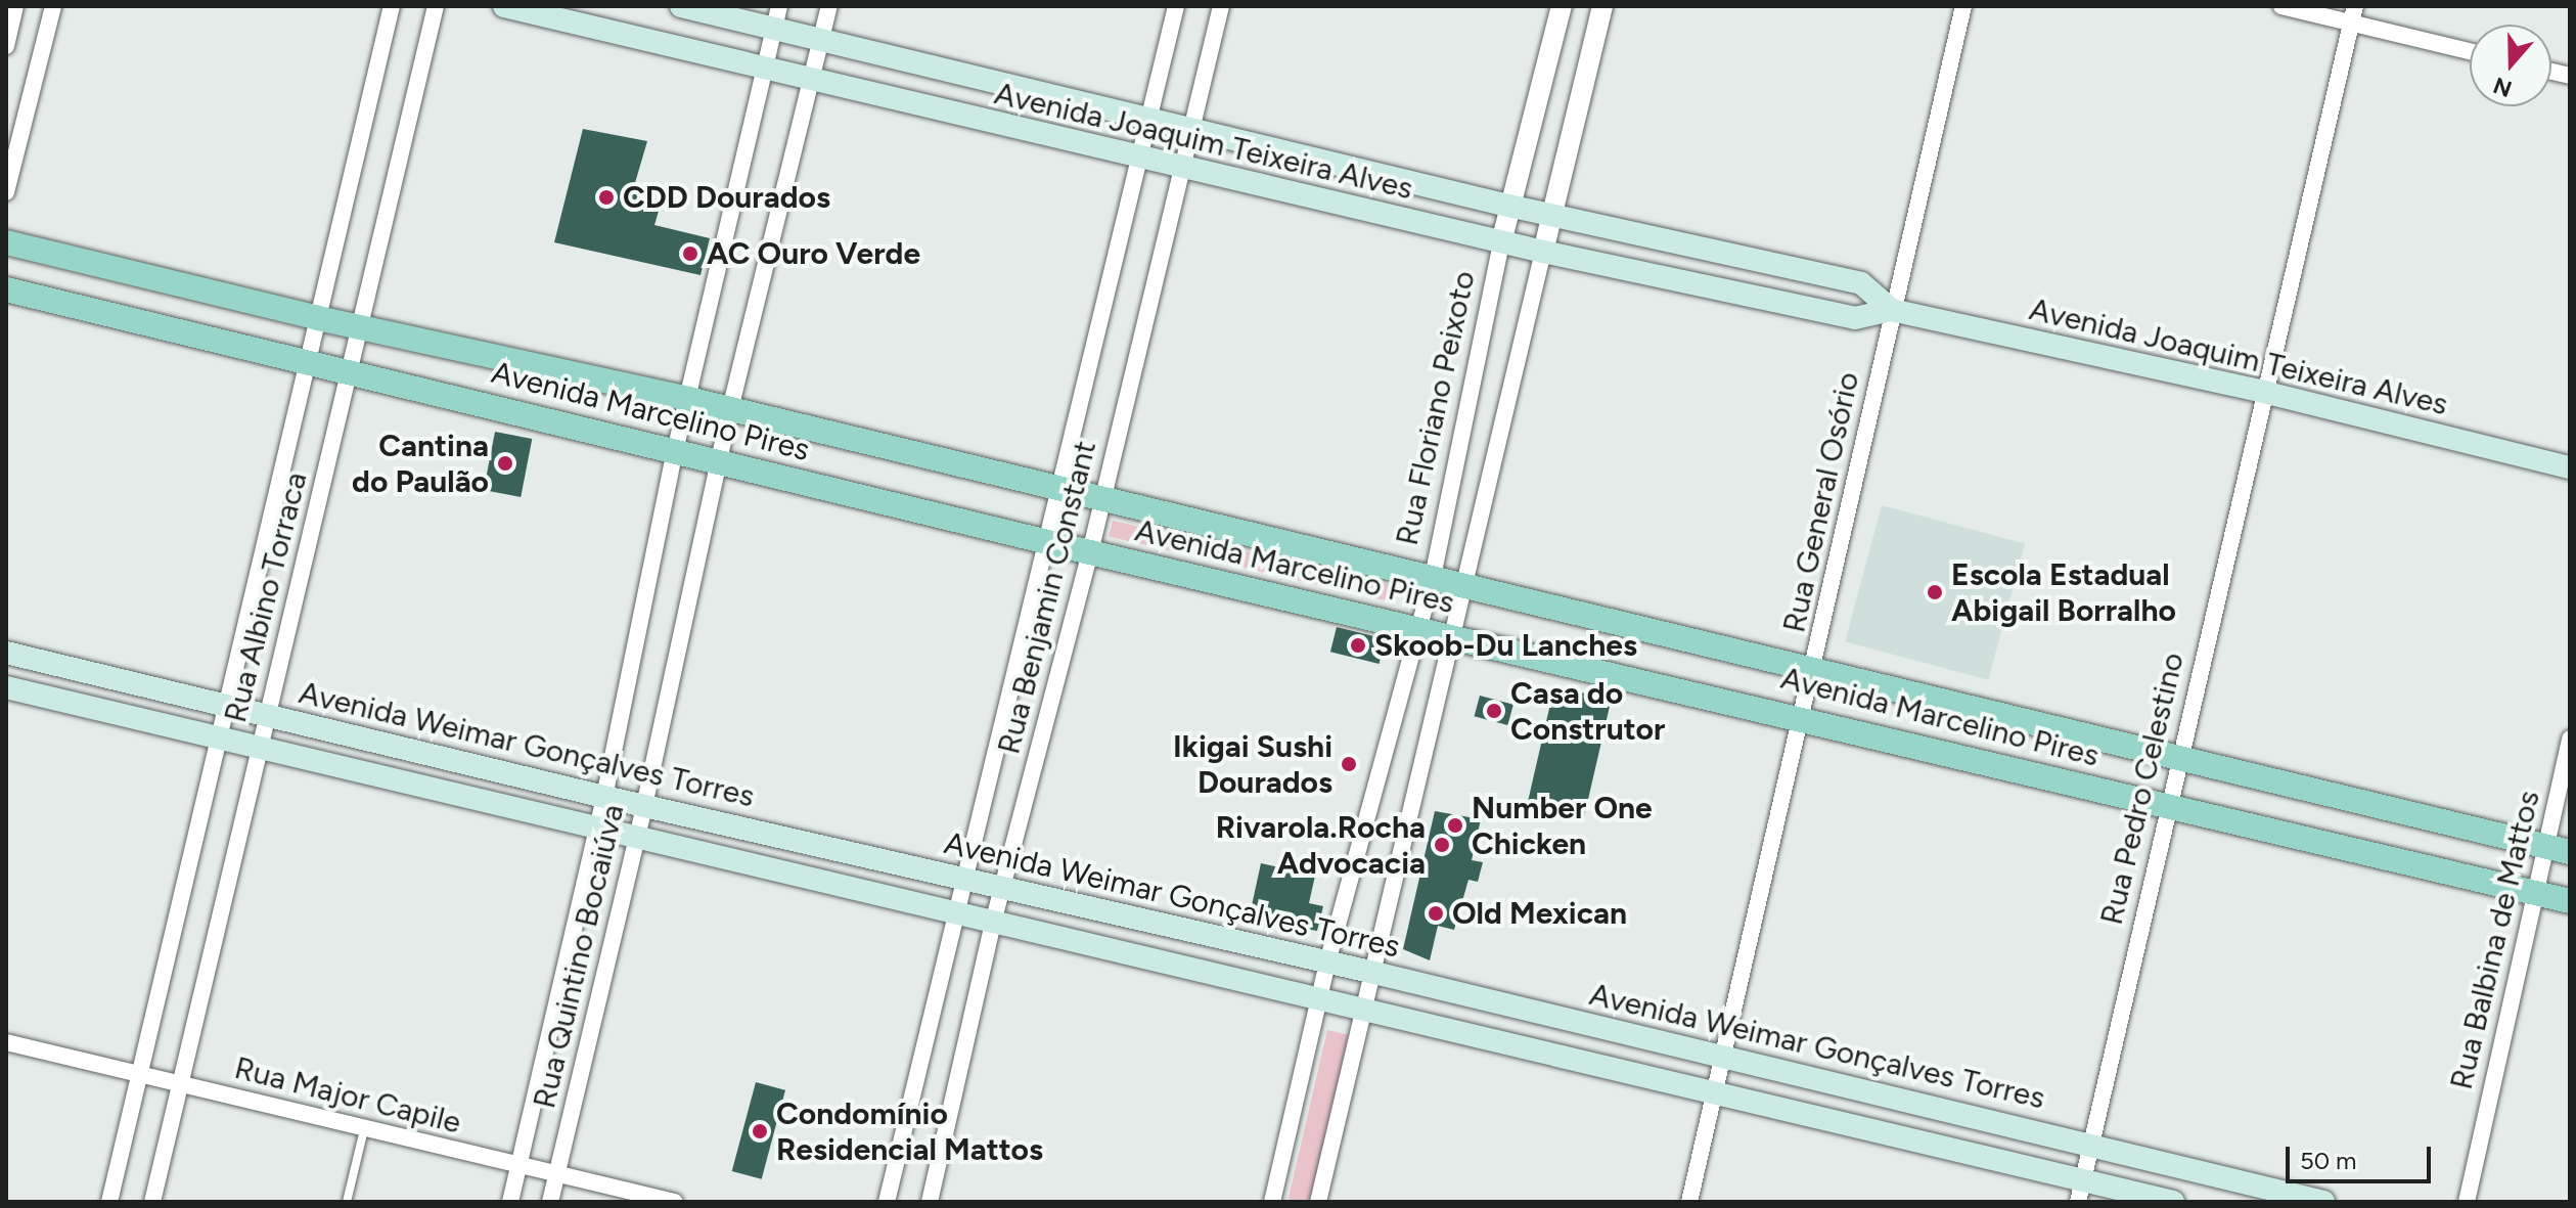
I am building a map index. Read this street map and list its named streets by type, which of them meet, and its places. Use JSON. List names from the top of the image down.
{
  "streets": {
    "main road": ["Avenida Joaquim Teixeira Alves", "Avenida Marcelino Pires", "Avenida Weimar Gonçalves Torres"],
    "street": [
      "Rua Floriano Peixoto",
      "Rua General Osório",
      "Rua Albino Torraca",
      "Rua Benjamin Constant",
      "Rua Pedro Celestino",
      "Rua Balbina de Mattos",
      "Rua Quintino Bocaiúva",
      "Rua Major Capile"
    ]
  },
  "crossings": [
    ["Avenida Joaquim Teixeira Alves", "Rua Floriano Peixoto"],
    ["Avenida Joaquim Teixeira Alves", "Rua General Osório"],
    ["Avenida Joaquim Teixeira Alves", "Rua Benjamin Constant"],
    ["Avenida Joaquim Teixeira Alves", "Rua Pedro Celestino"],
    ["Avenida Joaquim Teixeira Alves", "Rua Quintino Bocaiúva"],
    ["Rua Floriano Peixoto", "Avenida Marcelino Pires"],
    ["Rua Floriano Peixoto", "Avenida Weimar Gonçalves Torres"],
    ["Avenida Marcelino Pires", "Rua General Osório"],
    ["Avenida Marcelino Pires", "Rua Albino Torraca"],
    ["Avenida Marcelino Pires", "Rua Benjamin Constant"],
    ["Avenida Marcelino Pires", "Rua Pedro Celestino"],
    ["Avenida Marcelino Pires", "Rua Balbina de Mattos"],
    ["Avenida Marcelino Pires", "Rua Quintino Bocaiúva"],
    ["Rua General Osório", "Avenida Weimar Gonçalves Torres"],
    ["Rua Albino Torraca", "Avenida Weimar Gonçalves Torres"],
    ["Rua Albino Torraca", "Rua Major Capile"],
    ["Rua Benjamin Constant", "Avenida Weimar Gonçalves Torres"],
    ["Avenida Weimar Gonçalves Torres", "Rua Pedro Celestino"],
    ["Avenida Weimar Gonçalves Torres", "Rua Quintino Bocaiúva"],
    ["Rua Quintino Bocaiúva", "Rua Major Capile"]
  ],
  "places": [
    "CDD Dourados",
    "AC Ouro Verde",
    "Cantina do Paulão",
    "Escola Estadual Abigail Borralho",
    "Skoob-Du Lanches",
    "Casa do Construtor",
    "Ikigai Sushi Dourados",
    "Number One Chicken",
    "Rivarola.Rocha Advocacia",
    "Old Mexican",
    "Condomínio Residencial Mattos"
  ],
  "scale_bar": "50 m",
  "north": "bottom"
}
